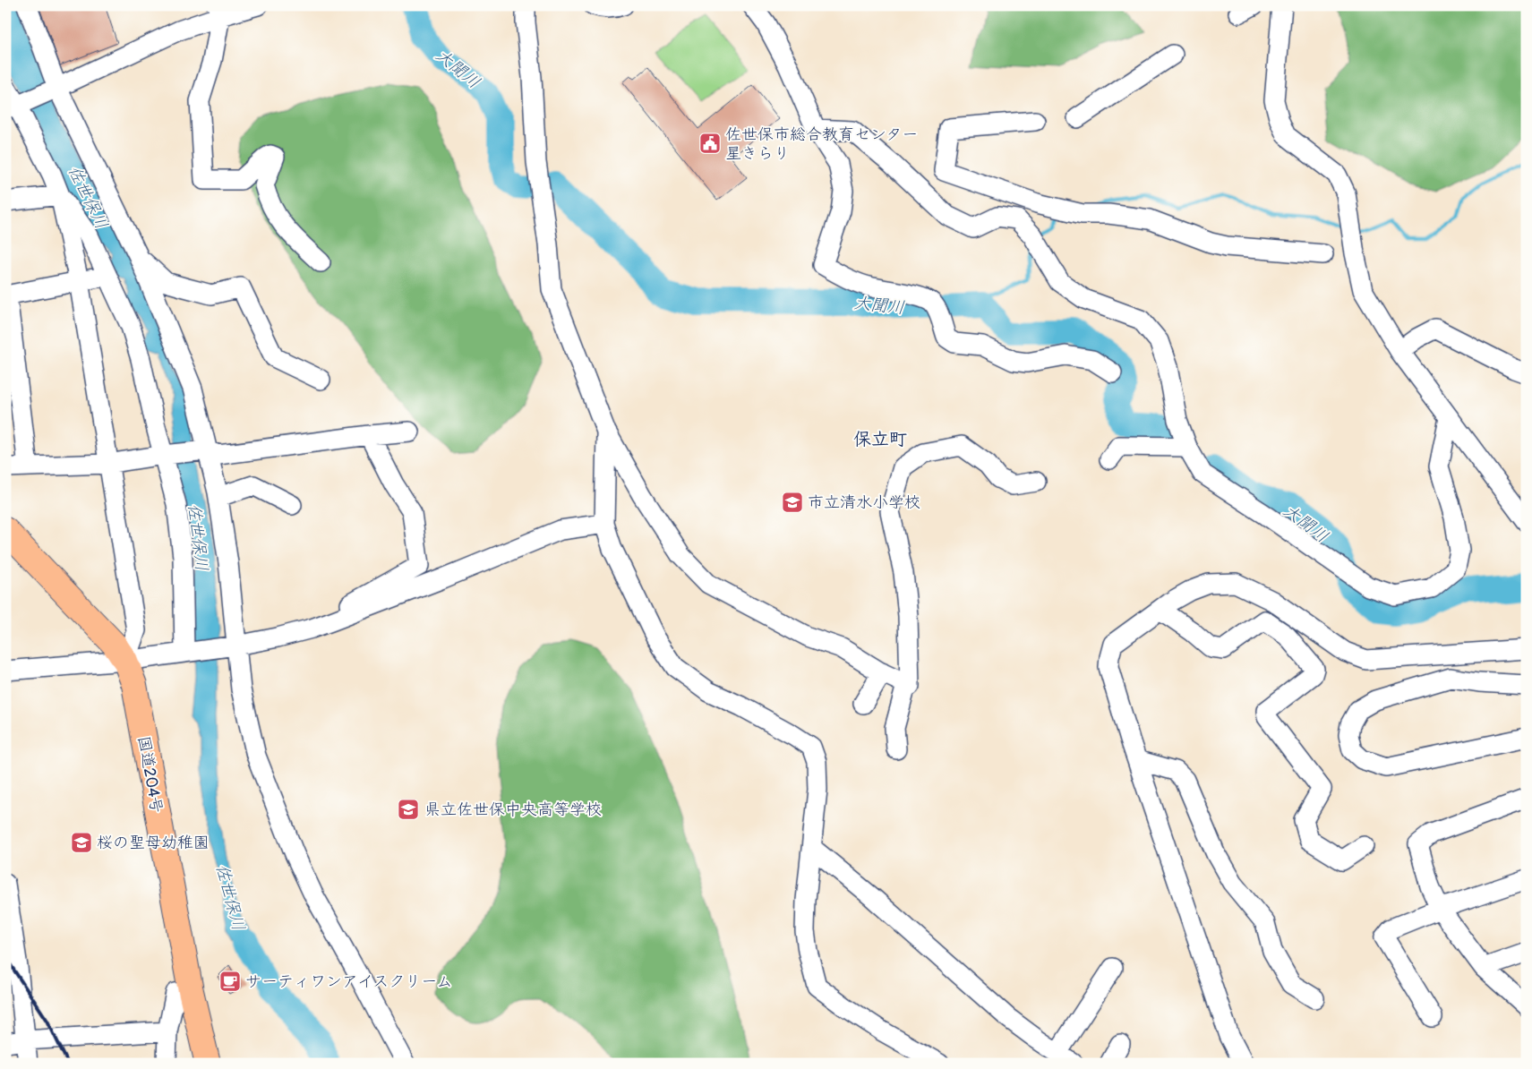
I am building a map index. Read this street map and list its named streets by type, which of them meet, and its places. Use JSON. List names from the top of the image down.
{
  "streets": {
    "highway": ["国道204号"]
  },
  "districts": ["保立町"],
  "water": ["大聞川", "佐世保川"],
  "places": {
    "public building": ["佐世保市総合教育センター 星きらり"],
    "school or university": ["市立清水小学校", "県立佐世保中央高等学校", "桜の聖母幼稚園"],
    "cafe": ["サーティワンアイスクリーム"]
  }
}
